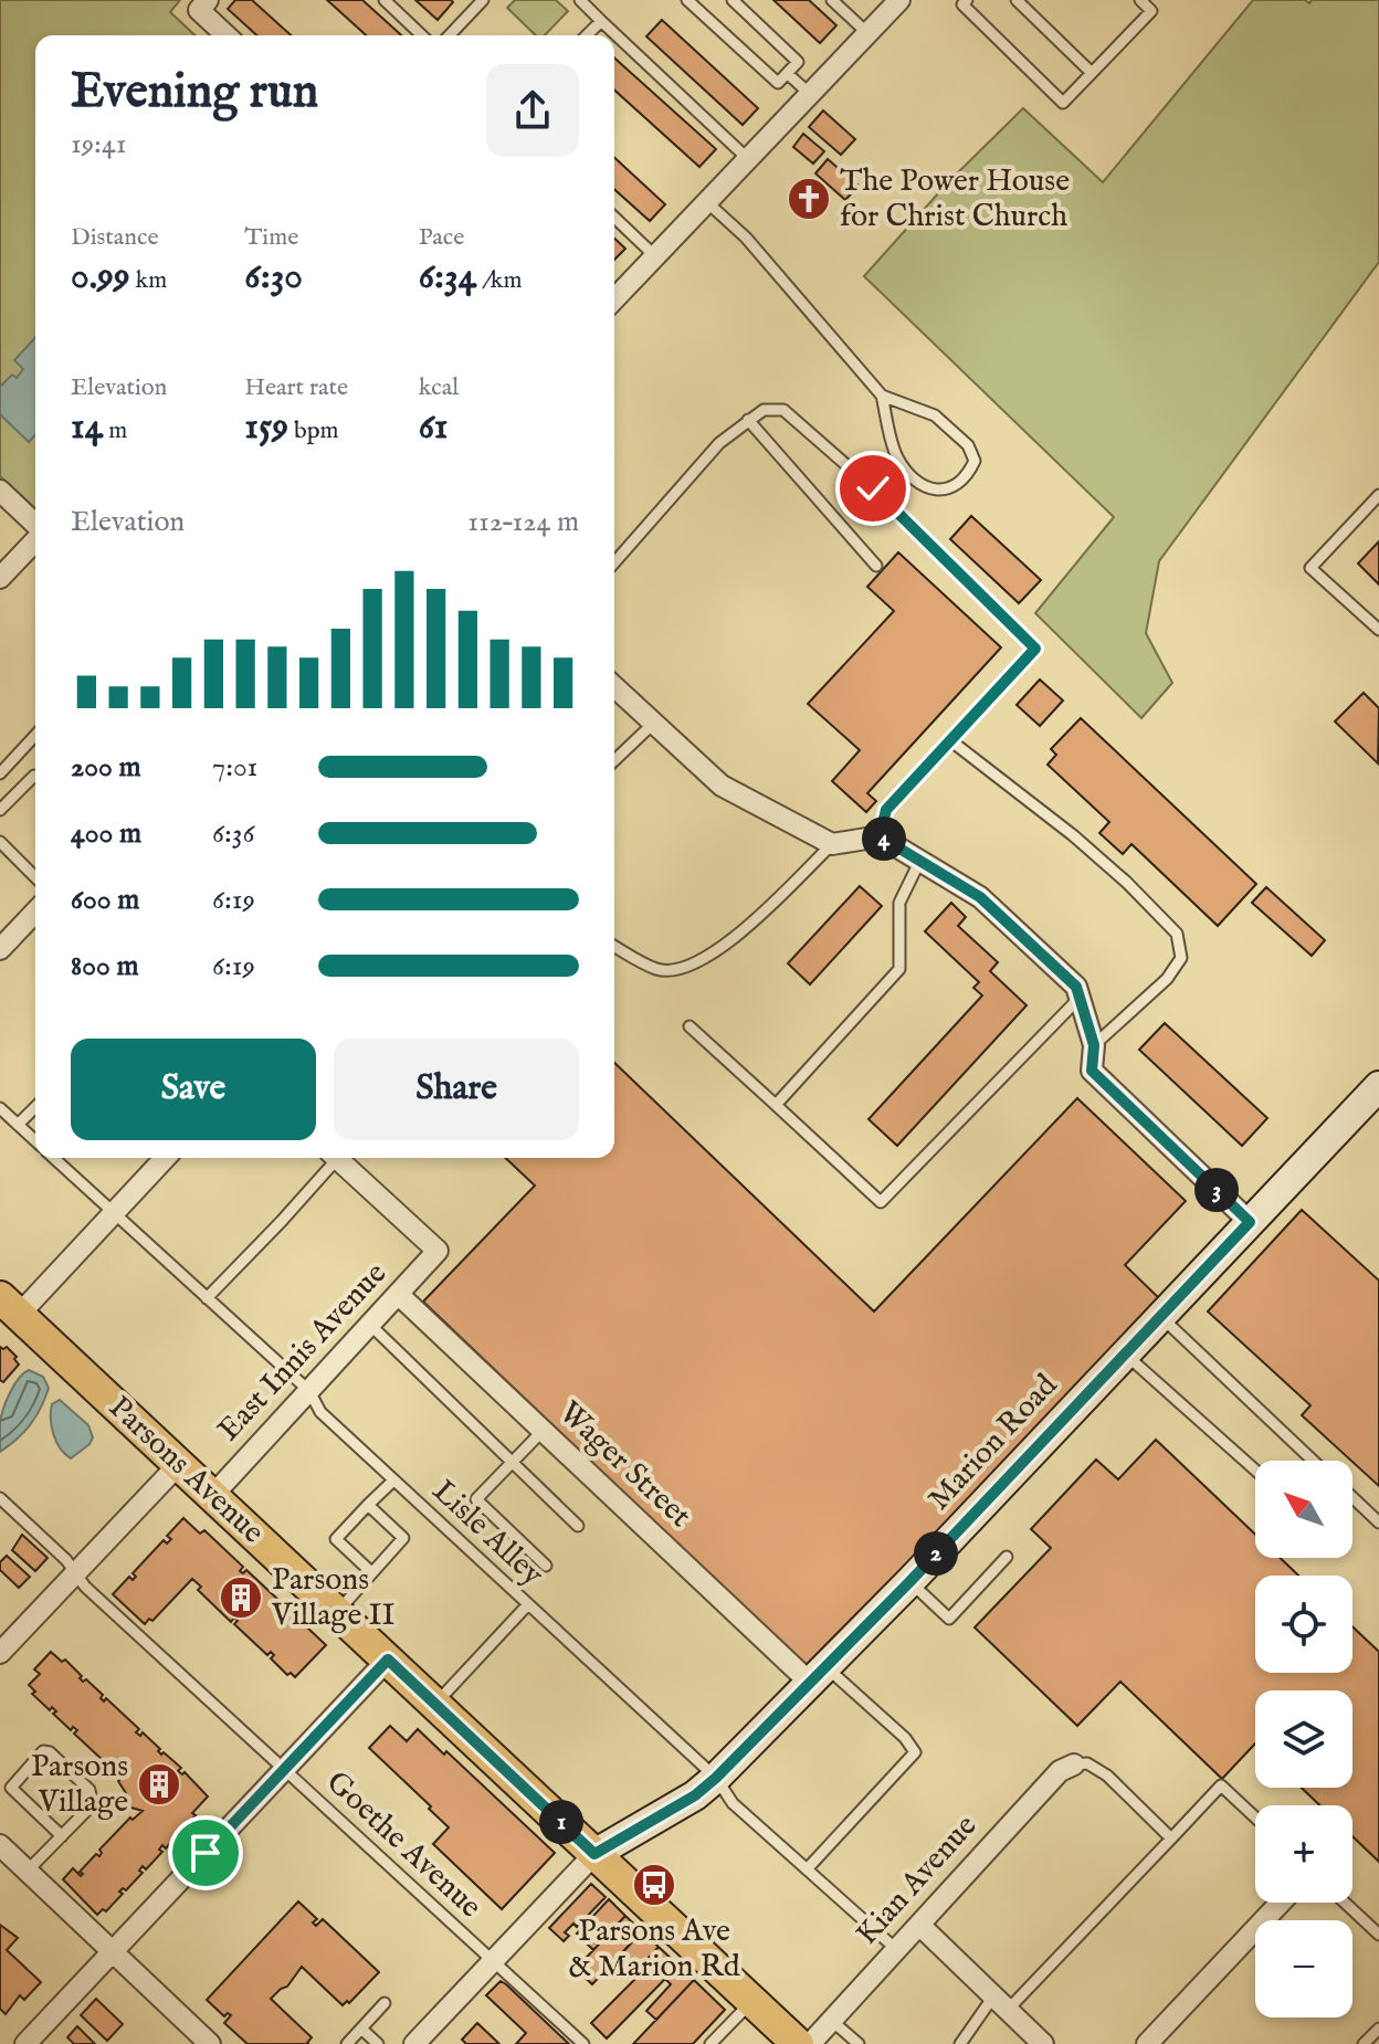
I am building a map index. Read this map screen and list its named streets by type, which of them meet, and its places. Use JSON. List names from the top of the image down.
{
  "streets": {
    "main road": ["Parsons Avenue"],
    "street": [
      "East Innis Avenue",
      "Marion Road",
      "Wager Street",
      "Kian Avenue"
    ],
    "lane": ["Lisle Alley", "Goethe Avenue"]
  },
  "crossings": [
    ["East Innis Avenue", "Wager Street"],
    ["East Innis Avenue", "Parsons Avenue"],
    ["East Innis Avenue", "Lisle Alley"],
    ["Marion Road", "Wager Street"],
    ["Marion Road", "Parsons Avenue"],
    ["Marion Road", "Lisle Alley"],
    ["Lisle Alley", "Kian Avenue"]
  ],
  "places": {
    "church": ["The Power House for Christ Church"],
    "building": ["Parsons Village II", "Parsons Village"],
    "bus stop": ["Parsons Ave & Marion Rd"]
  },
  "north": "top left",
  "page": {
    "heading": ["Evening run", "19:41"],
    "stats": [
      ["Distance", "0.99 km"],
      ["Time", "6:30"],
      ["Pace", "6:34 /km"],
      ["Elevation", "14 m"],
      ["Heart rate", "159 bpm"],
      ["kcal", "61"]
    ],
    "chart": ["Elevation", "112–124 m"],
    "list": [
      {
        "name": "200 m",
        "note": "7:01"
      },
      {
        "name": "400 m",
        "note": "6:36"
      },
      {
        "name": "600 m",
        "note": "6:19"
      },
      {
        "name": "800 m",
        "note": "6:19"
      }
    ],
    "pins": [
      "4",
      "3",
      "2",
      "1"
    ],
    "buttons": ["Save", "Share"],
    "map_buttons": ["+", "−"]
  }
}
